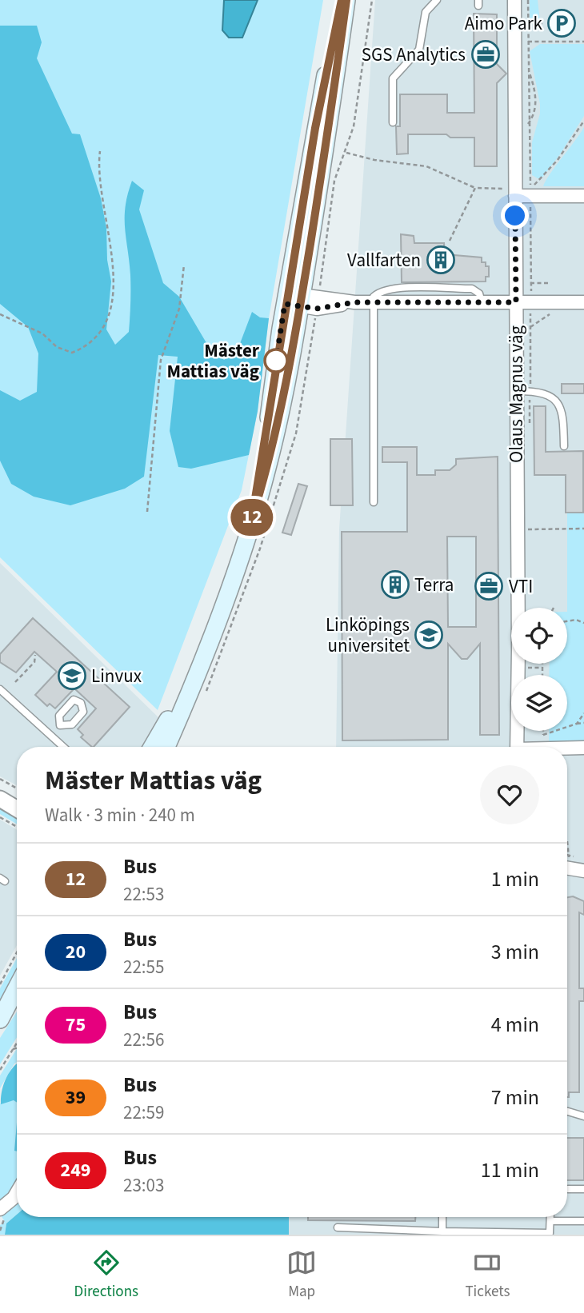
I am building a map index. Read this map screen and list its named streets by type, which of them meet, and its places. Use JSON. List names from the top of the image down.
{
  "streets": {
    "street": ["Olaus Magnus väg"]
  },
  "places": {
    "parking": ["Aimo Park"],
    "office": ["SGS Analytics", "VTI"],
    "building": ["Vallfarten", "Terra"],
    "other": ["Mäster Mattias väg"],
    "school or university": ["Linköpings universitet", "Linvux"]
  },
  "lines": ["bus line 12"],
  "page": {
    "on_map": "12",
    "heading": ["Mäster Mattias väg", "Walk · 3 min · 240 m"],
    "list": [
      {
        "mark": "12",
        "name": "Bus",
        "note": "22:53",
        "value": "1 min"
      },
      {
        "mark": "20",
        "name": "Bus",
        "note": "22:55",
        "value": "3 min"
      },
      {
        "mark": "75",
        "name": "Bus",
        "note": "22:56",
        "value": "4 min"
      },
      {
        "mark": "39",
        "name": "Bus",
        "note": "22:59",
        "value": "7 min"
      },
      {
        "mark": "249",
        "name": "Bus",
        "note": "23:03",
        "value": "11 min"
      }
    ],
    "tabs": ["Directions", "Map", "Tickets"]
  }
}
